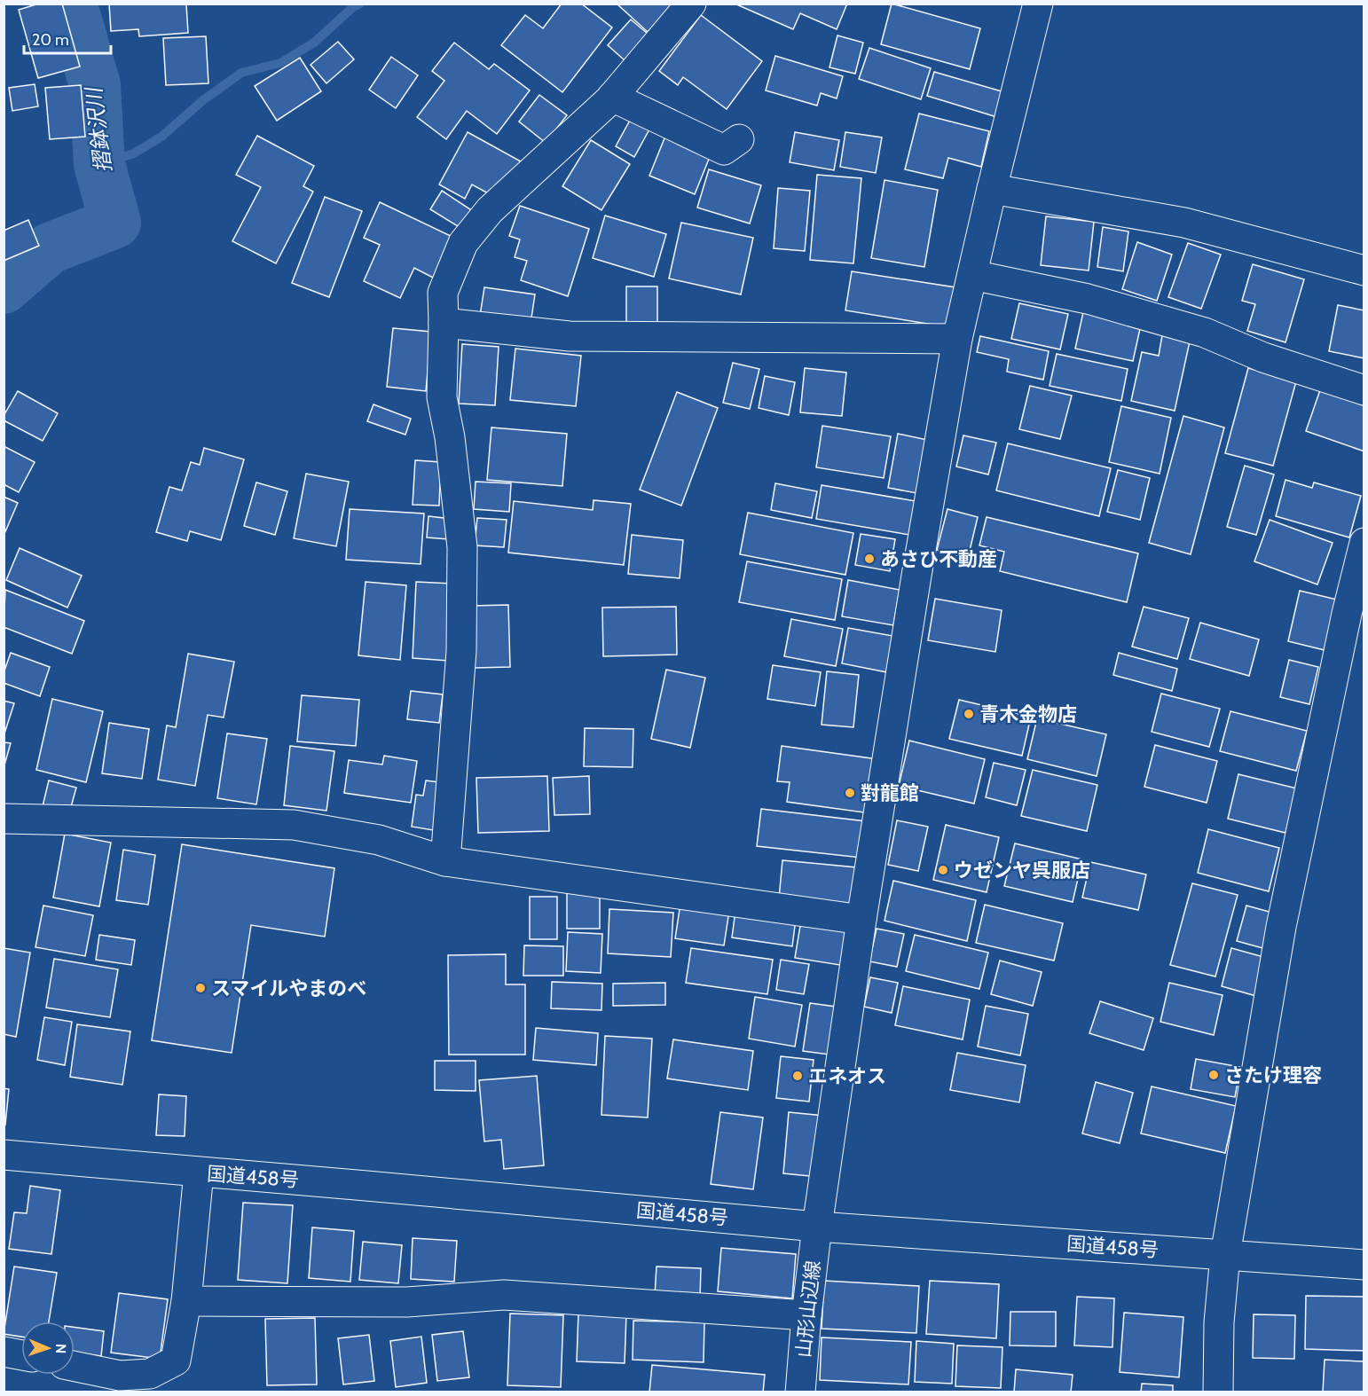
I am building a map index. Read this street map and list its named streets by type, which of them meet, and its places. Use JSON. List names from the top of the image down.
{
  "streets": {
    "main road": ["国道458号", "山形山辺線"]
  },
  "crossings": [
    ["国道458号", "山形山辺線"]
  ],
  "water": ["摺鉢沢川"],
  "places": [
    "あさひ不動産",
    "青木金物店",
    "對龍館",
    "ウゼンヤ呉服店",
    "スマイルやまのべ",
    "さたけ理容",
    "エネオス"
  ],
  "scale_bar": "20 m",
  "north": "right"
}
